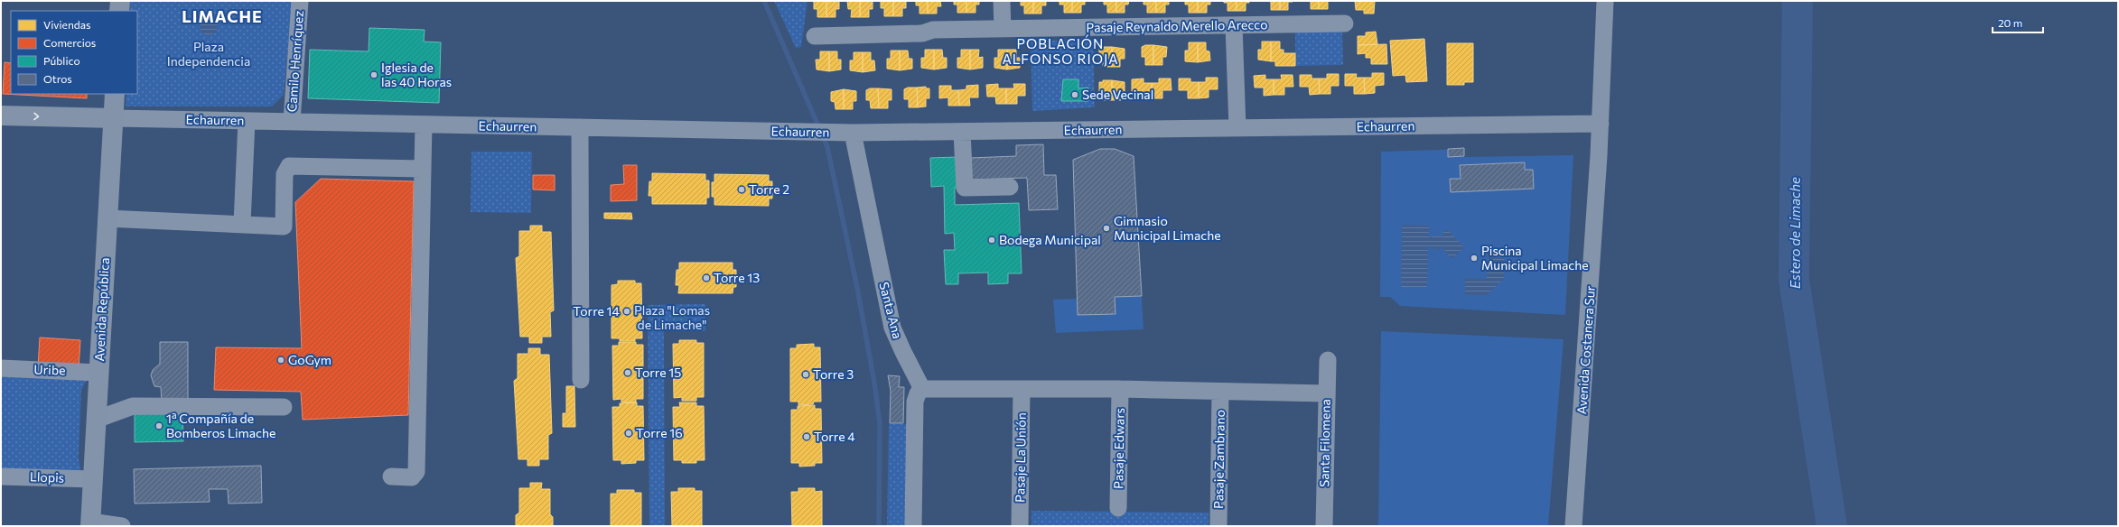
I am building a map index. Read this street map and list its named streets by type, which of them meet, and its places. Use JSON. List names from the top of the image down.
{
  "streets": {
    "main road": ["Echaurren", "Avenida República"],
    "street": [
      "Pasaje Reynaldo Merello Arecco",
      "Camilo Henríquez",
      "Santa Ana",
      "Avenida Costanera Sur",
      "Uribe",
      "Santa Filomena",
      "Pasaje Edwars",
      "Pasaje La Unión",
      "Pasaje Zambrano",
      "Llopis"
    ]
  },
  "crossings": [
    ["Camilo Henríquez", "Echaurren"],
    ["Echaurren", "Avenida República"],
    ["Echaurren", "Santa Ana"],
    ["Echaurren", "Avenida Costanera Sur"],
    ["Avenida República", "Uribe"],
    ["Avenida República", "Llopis"]
  ],
  "districts": ["LIMACHE", "POBLACIÓN ALFONSO RIOJA"],
  "water": ["Estero de Limache"],
  "parks": ["Plaza Independencia", "Plaza \"Lomas de Limache\""],
  "places": [
    "Iglesia de las 40 Horas",
    "Sede Vecinal",
    "Torre 2",
    "Gimnasio Municipal Limache",
    "Bodega Municipal",
    "Piscina Municipal Limache",
    "Torre 13",
    "Torre 14",
    "GoGym",
    "Torre 15",
    "Torre 3",
    "1ª Compañía de Bomberos Limache",
    "Torre 16",
    "Torre 4"
  ],
  "legend": [
    "Viviendas",
    "Comercios",
    "Público",
    "Otros"
  ],
  "scale_bar": "20 m"
}
